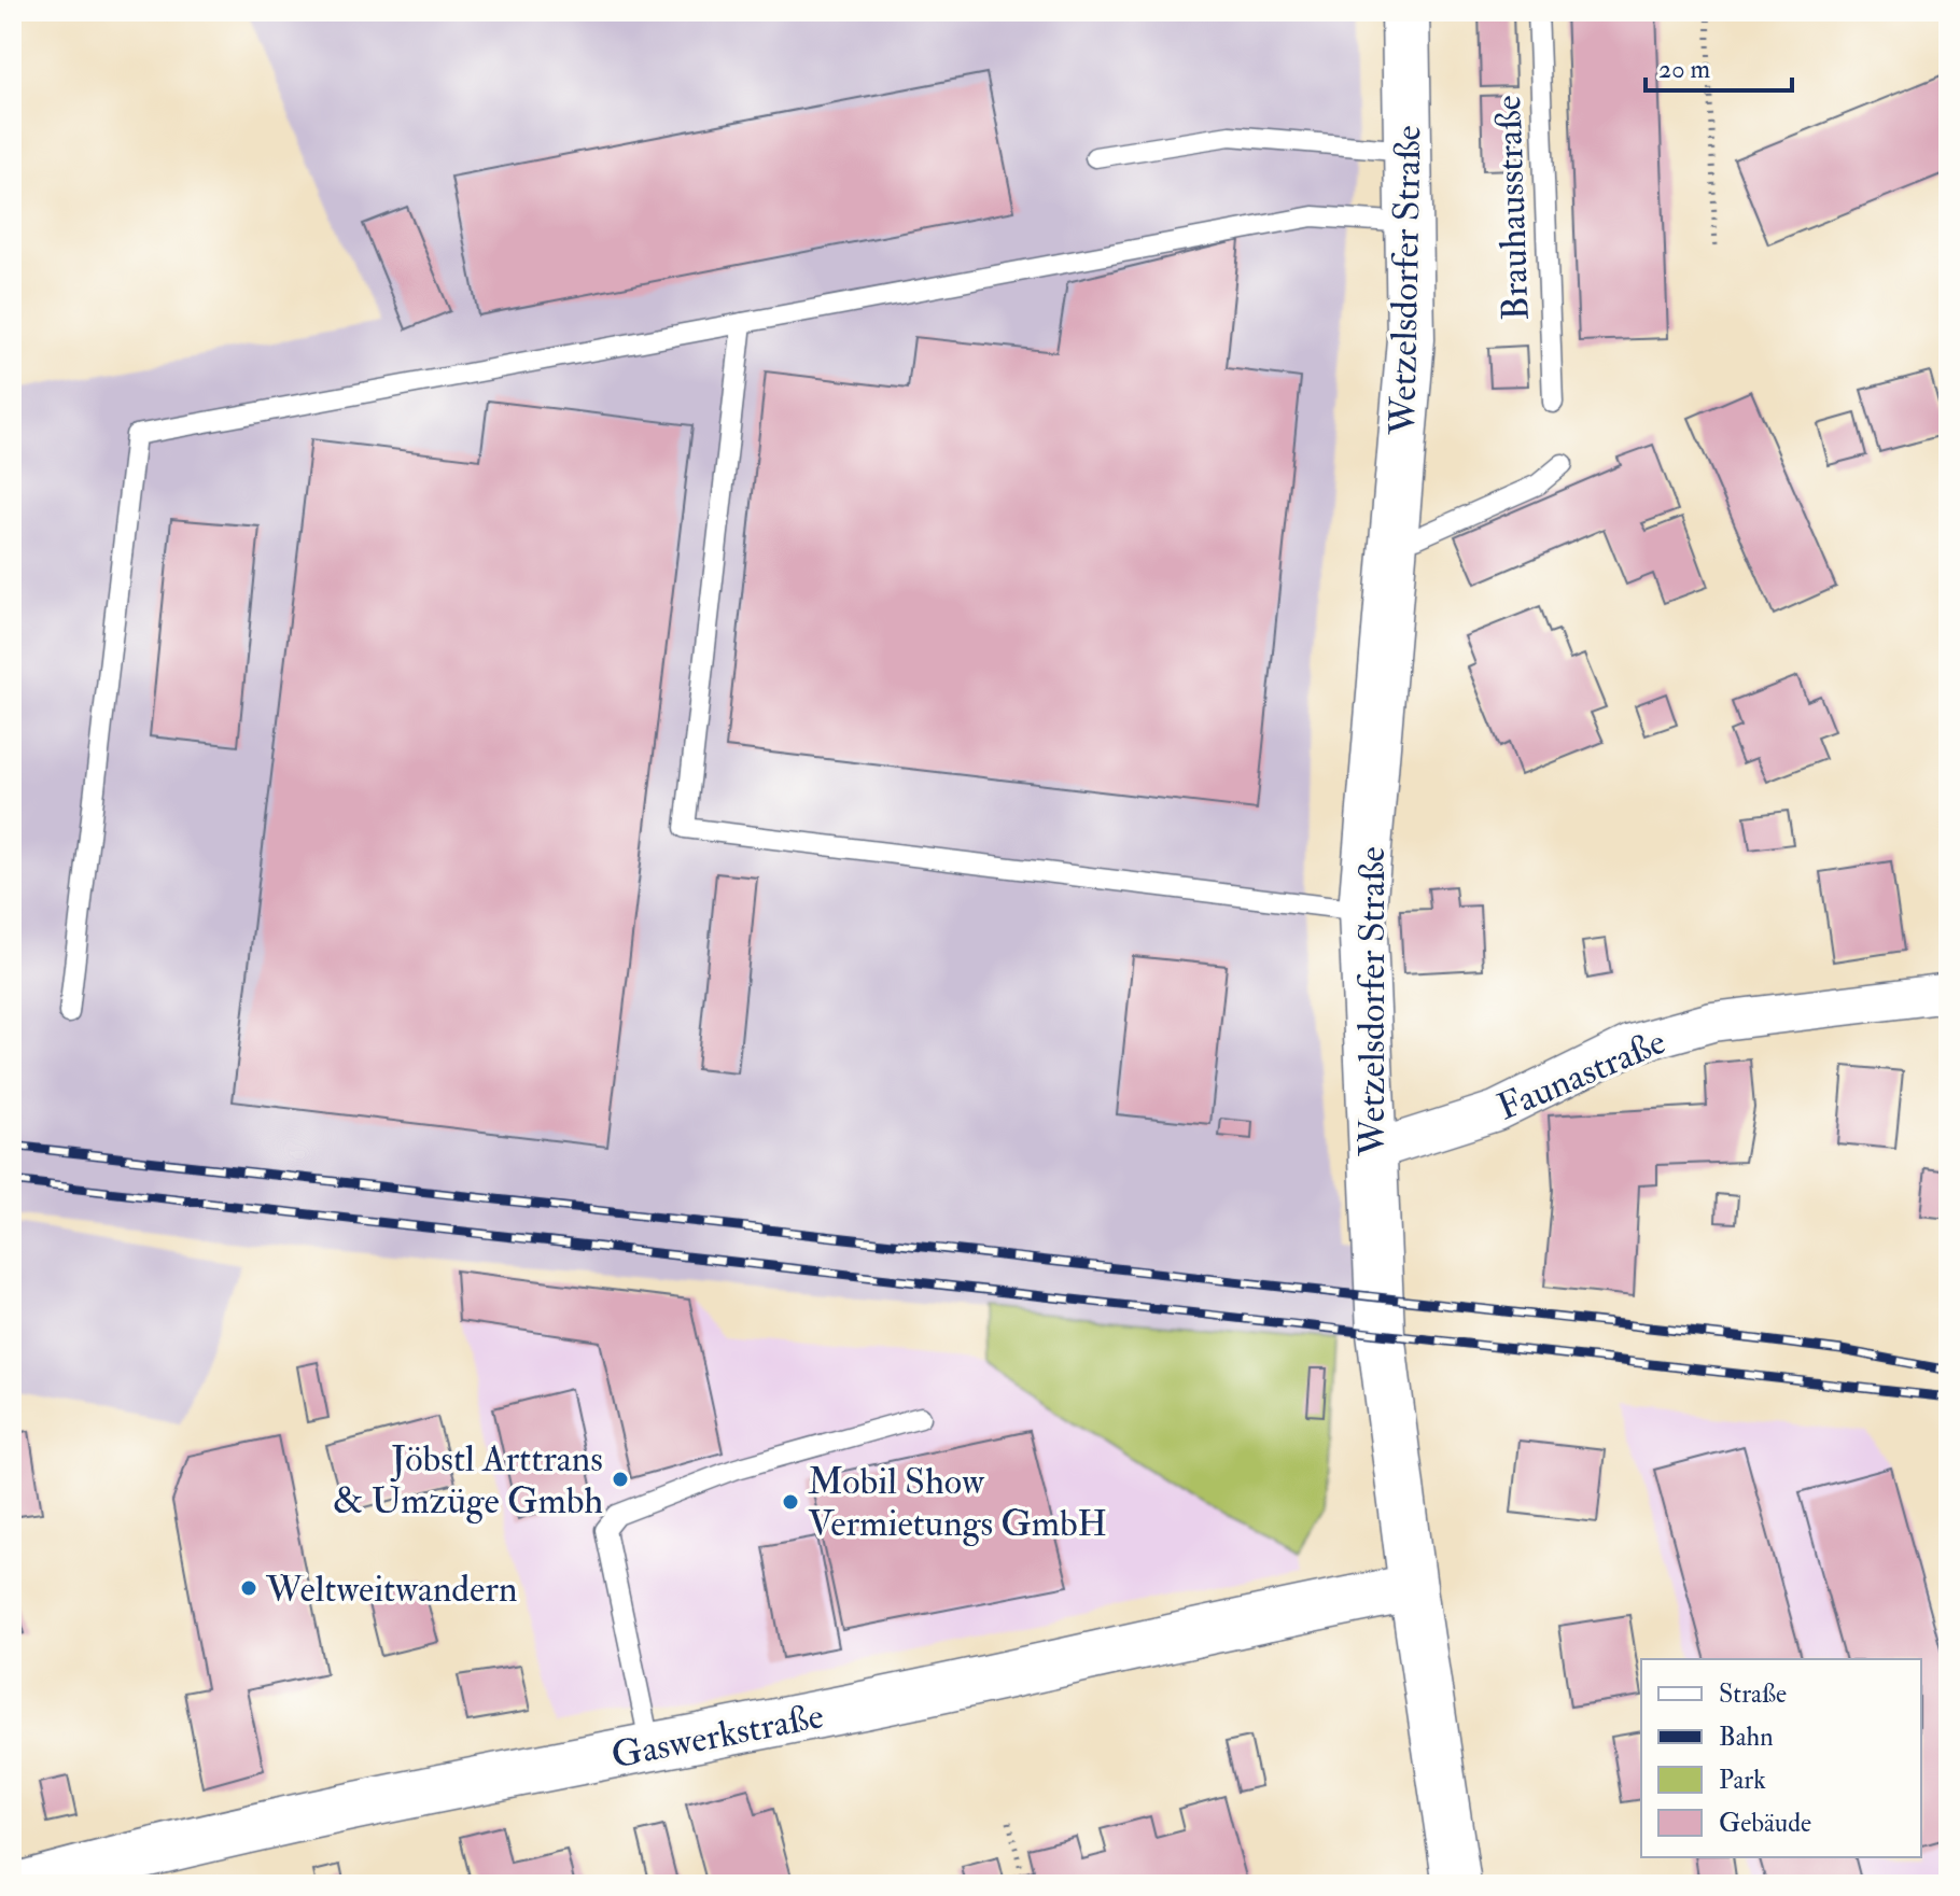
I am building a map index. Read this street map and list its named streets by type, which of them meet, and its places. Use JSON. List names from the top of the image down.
{
  "streets": {
    "main road": ["Wetzelsdorfer Straße", "Gaswerkstraße"],
    "street": ["Faunastraße"],
    "lane": ["Brauhausstraße"]
  },
  "crossings": [
    ["Wetzelsdorfer Straße", "Faunastraße"],
    ["Wetzelsdorfer Straße", "Gaswerkstraße"]
  ],
  "places": ["Jöbstl Arttrans & Umzüge Gmbh", "Mobil Show Vermietungs GmbH", "Weltweitwandern"],
  "legend": [
    "Straße",
    "Bahn",
    "Park",
    "Gebäude"
  ],
  "scale_bar": "20 m"
}
